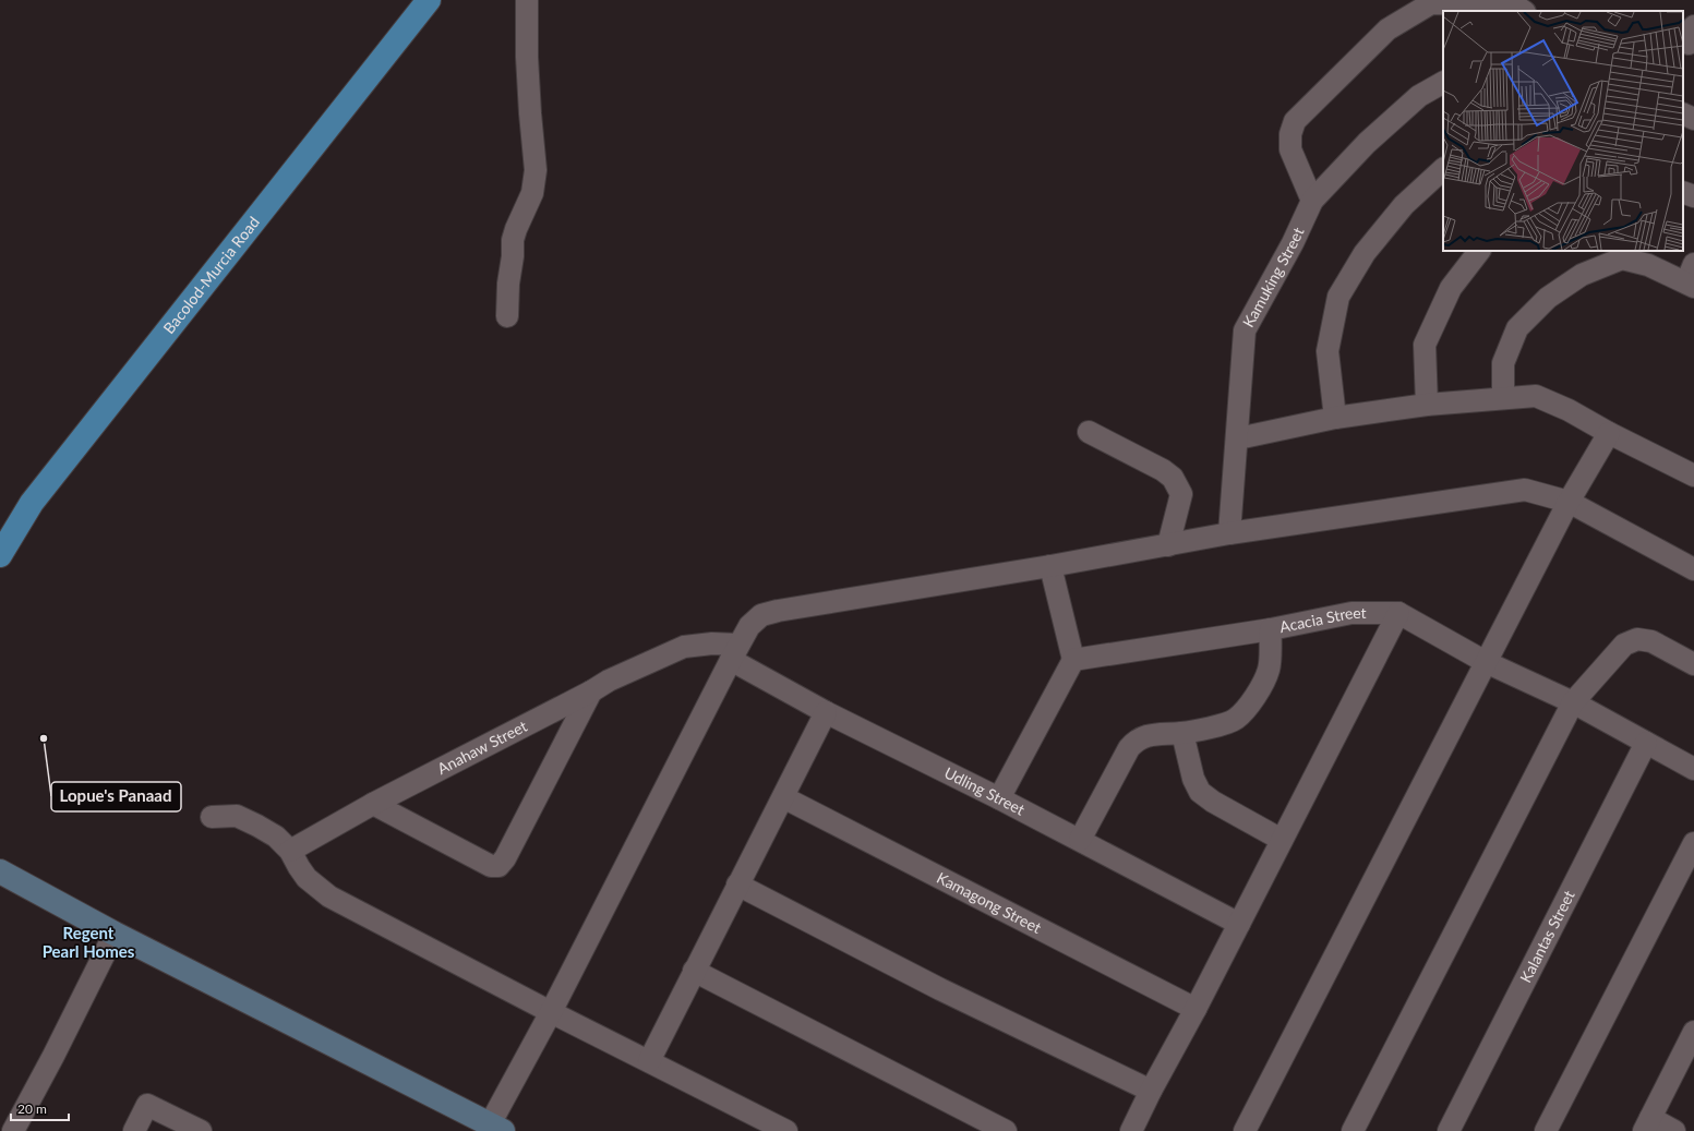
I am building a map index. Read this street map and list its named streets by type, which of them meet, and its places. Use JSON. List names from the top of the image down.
{
  "streets": {
    "main road": ["Bacolod-Murcia Road"],
    "street": [
      "Kamuking Street",
      "Acacia Street",
      "Anahaw Street",
      "Udling Street",
      "Kamagong Street",
      "Kalantas Street"
    ]
  },
  "crossings": [
    ["Acacia Street", "Kalantas Street"],
    ["Anahaw Street", "Udling Street"]
  ],
  "districts": ["Regent Pearl Homes"],
  "places": ["Lopue's Panaad"],
  "scale_bar": "20 m"
}
